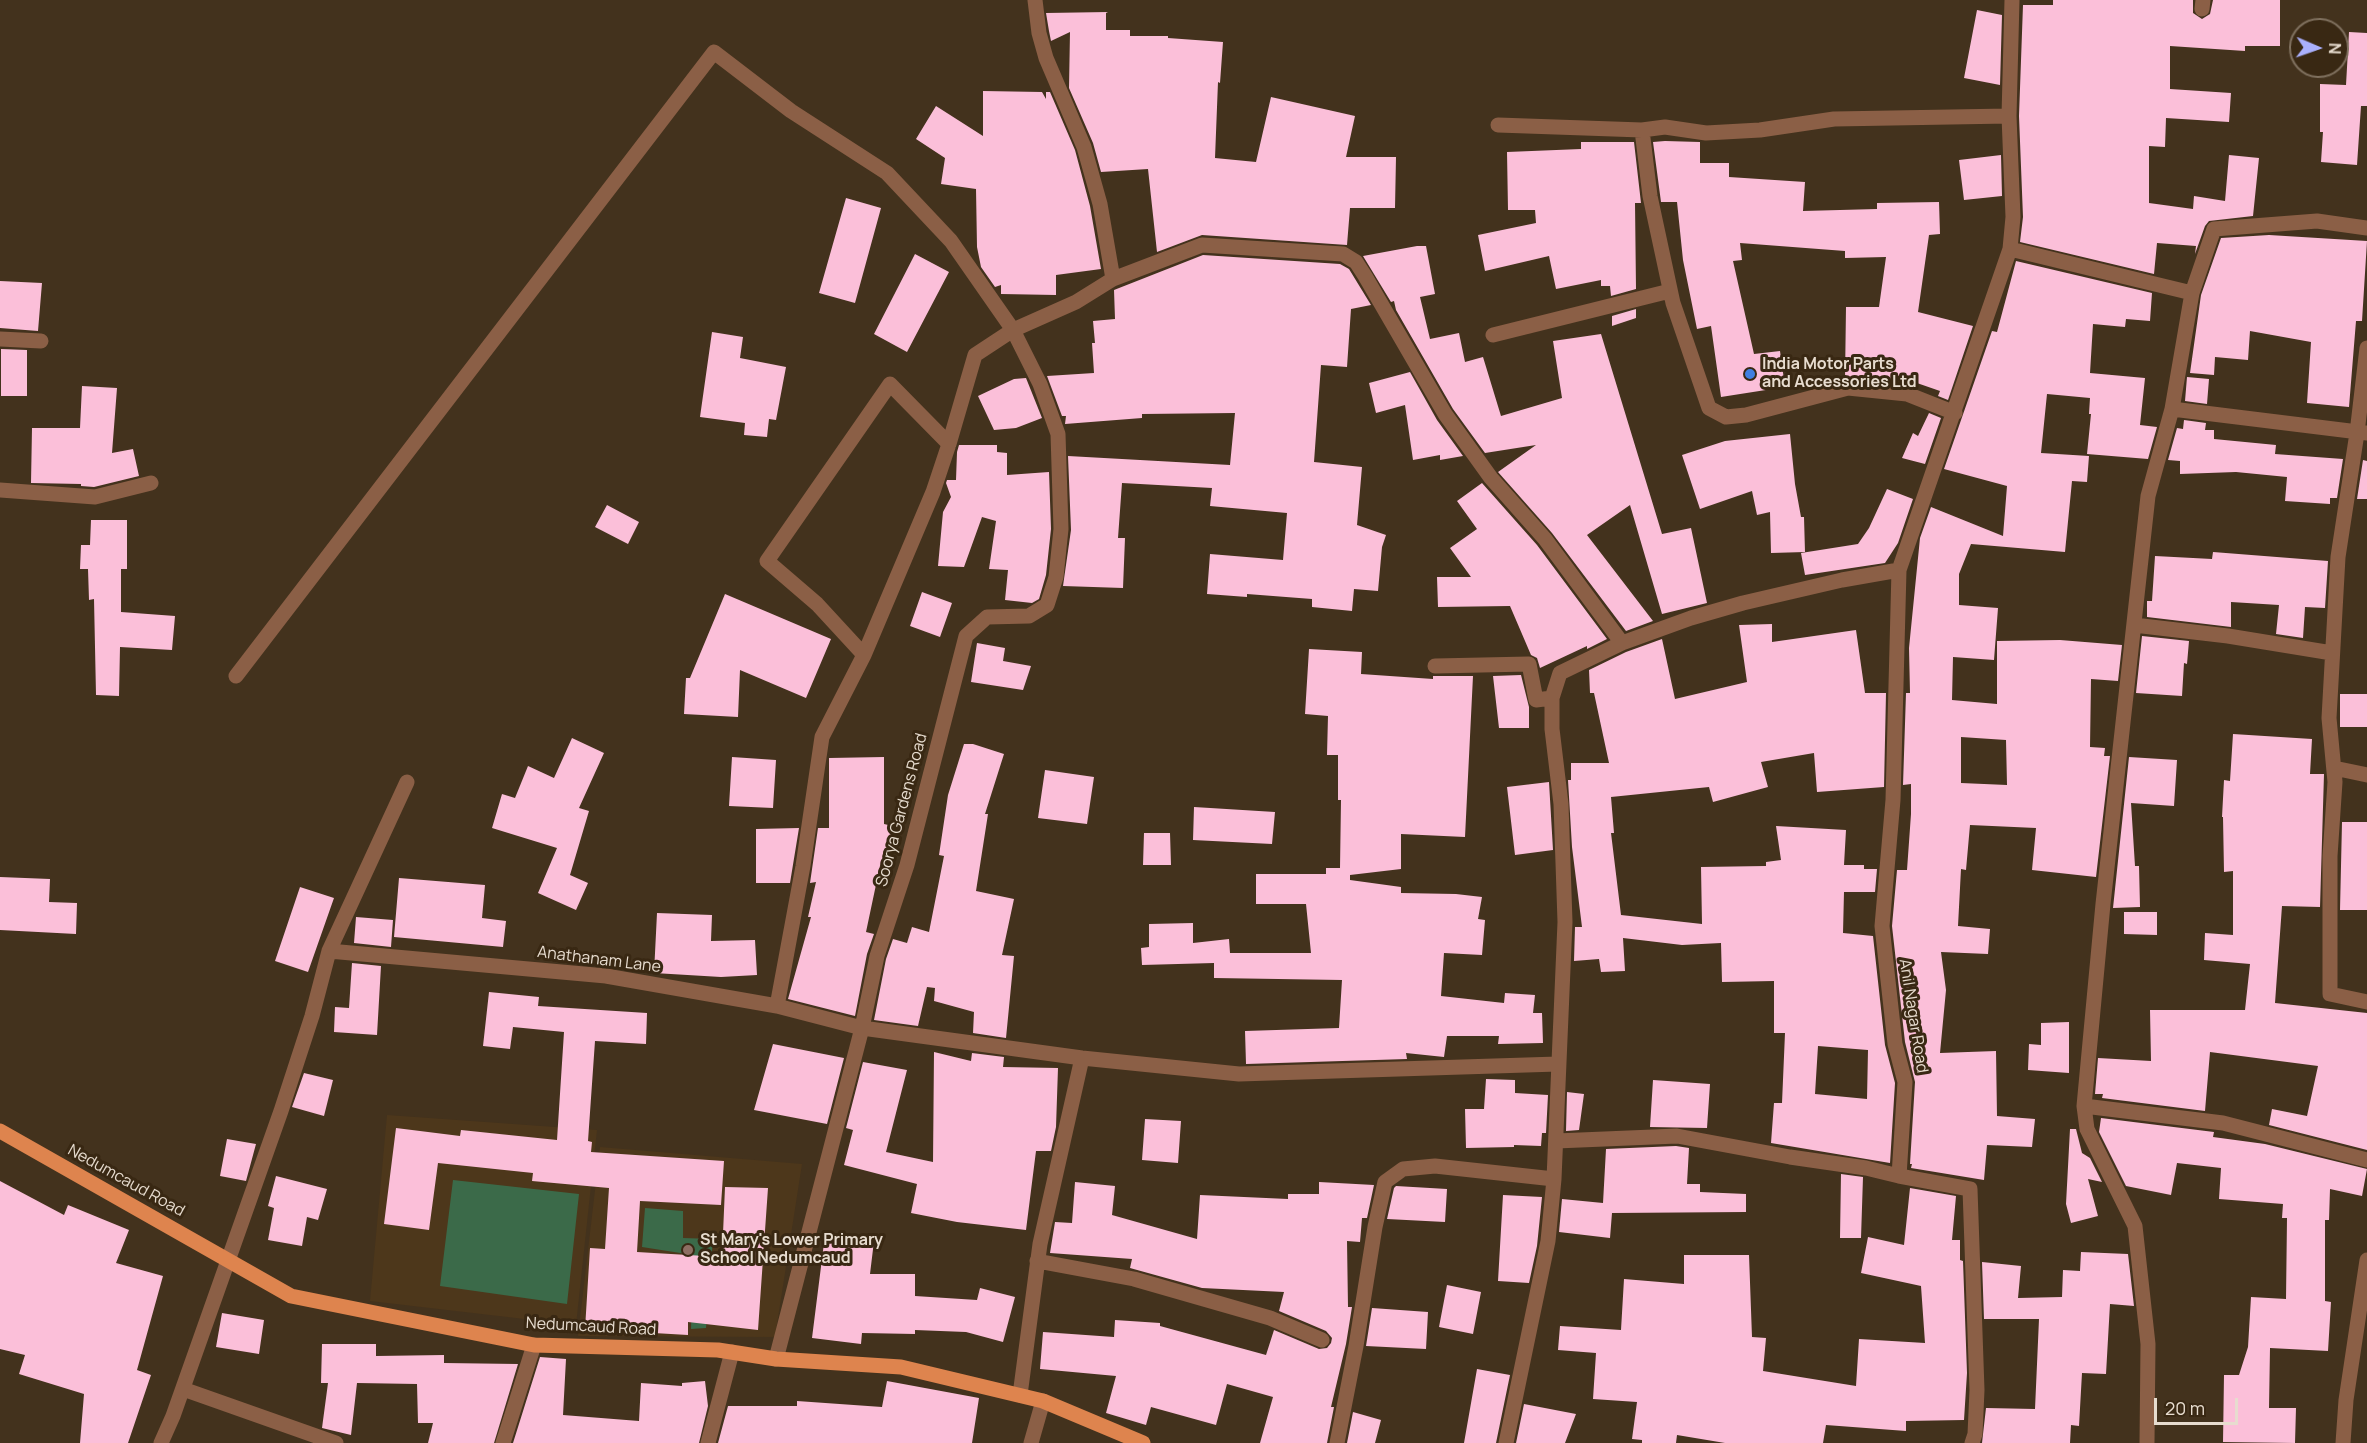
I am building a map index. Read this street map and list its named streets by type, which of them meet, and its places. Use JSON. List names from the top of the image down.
{
  "streets": {
    "main road": ["Nedumcaud Road"],
    "street": ["Soorya Gardens Road", "Anathanam Lane", "Anil Nagar Road"]
  },
  "crossings": [
    ["Soorya Gardens Road", "Anathanam Lane"],
    ["Soorya Gardens Road", "Nedumcaud Road"]
  ],
  "places": ["India Motor Parts and Accessories Ltd", "St Mary's Lower Primary School Nedumcaud"],
  "scale_bar": "20 m",
  "north": "right"
}
